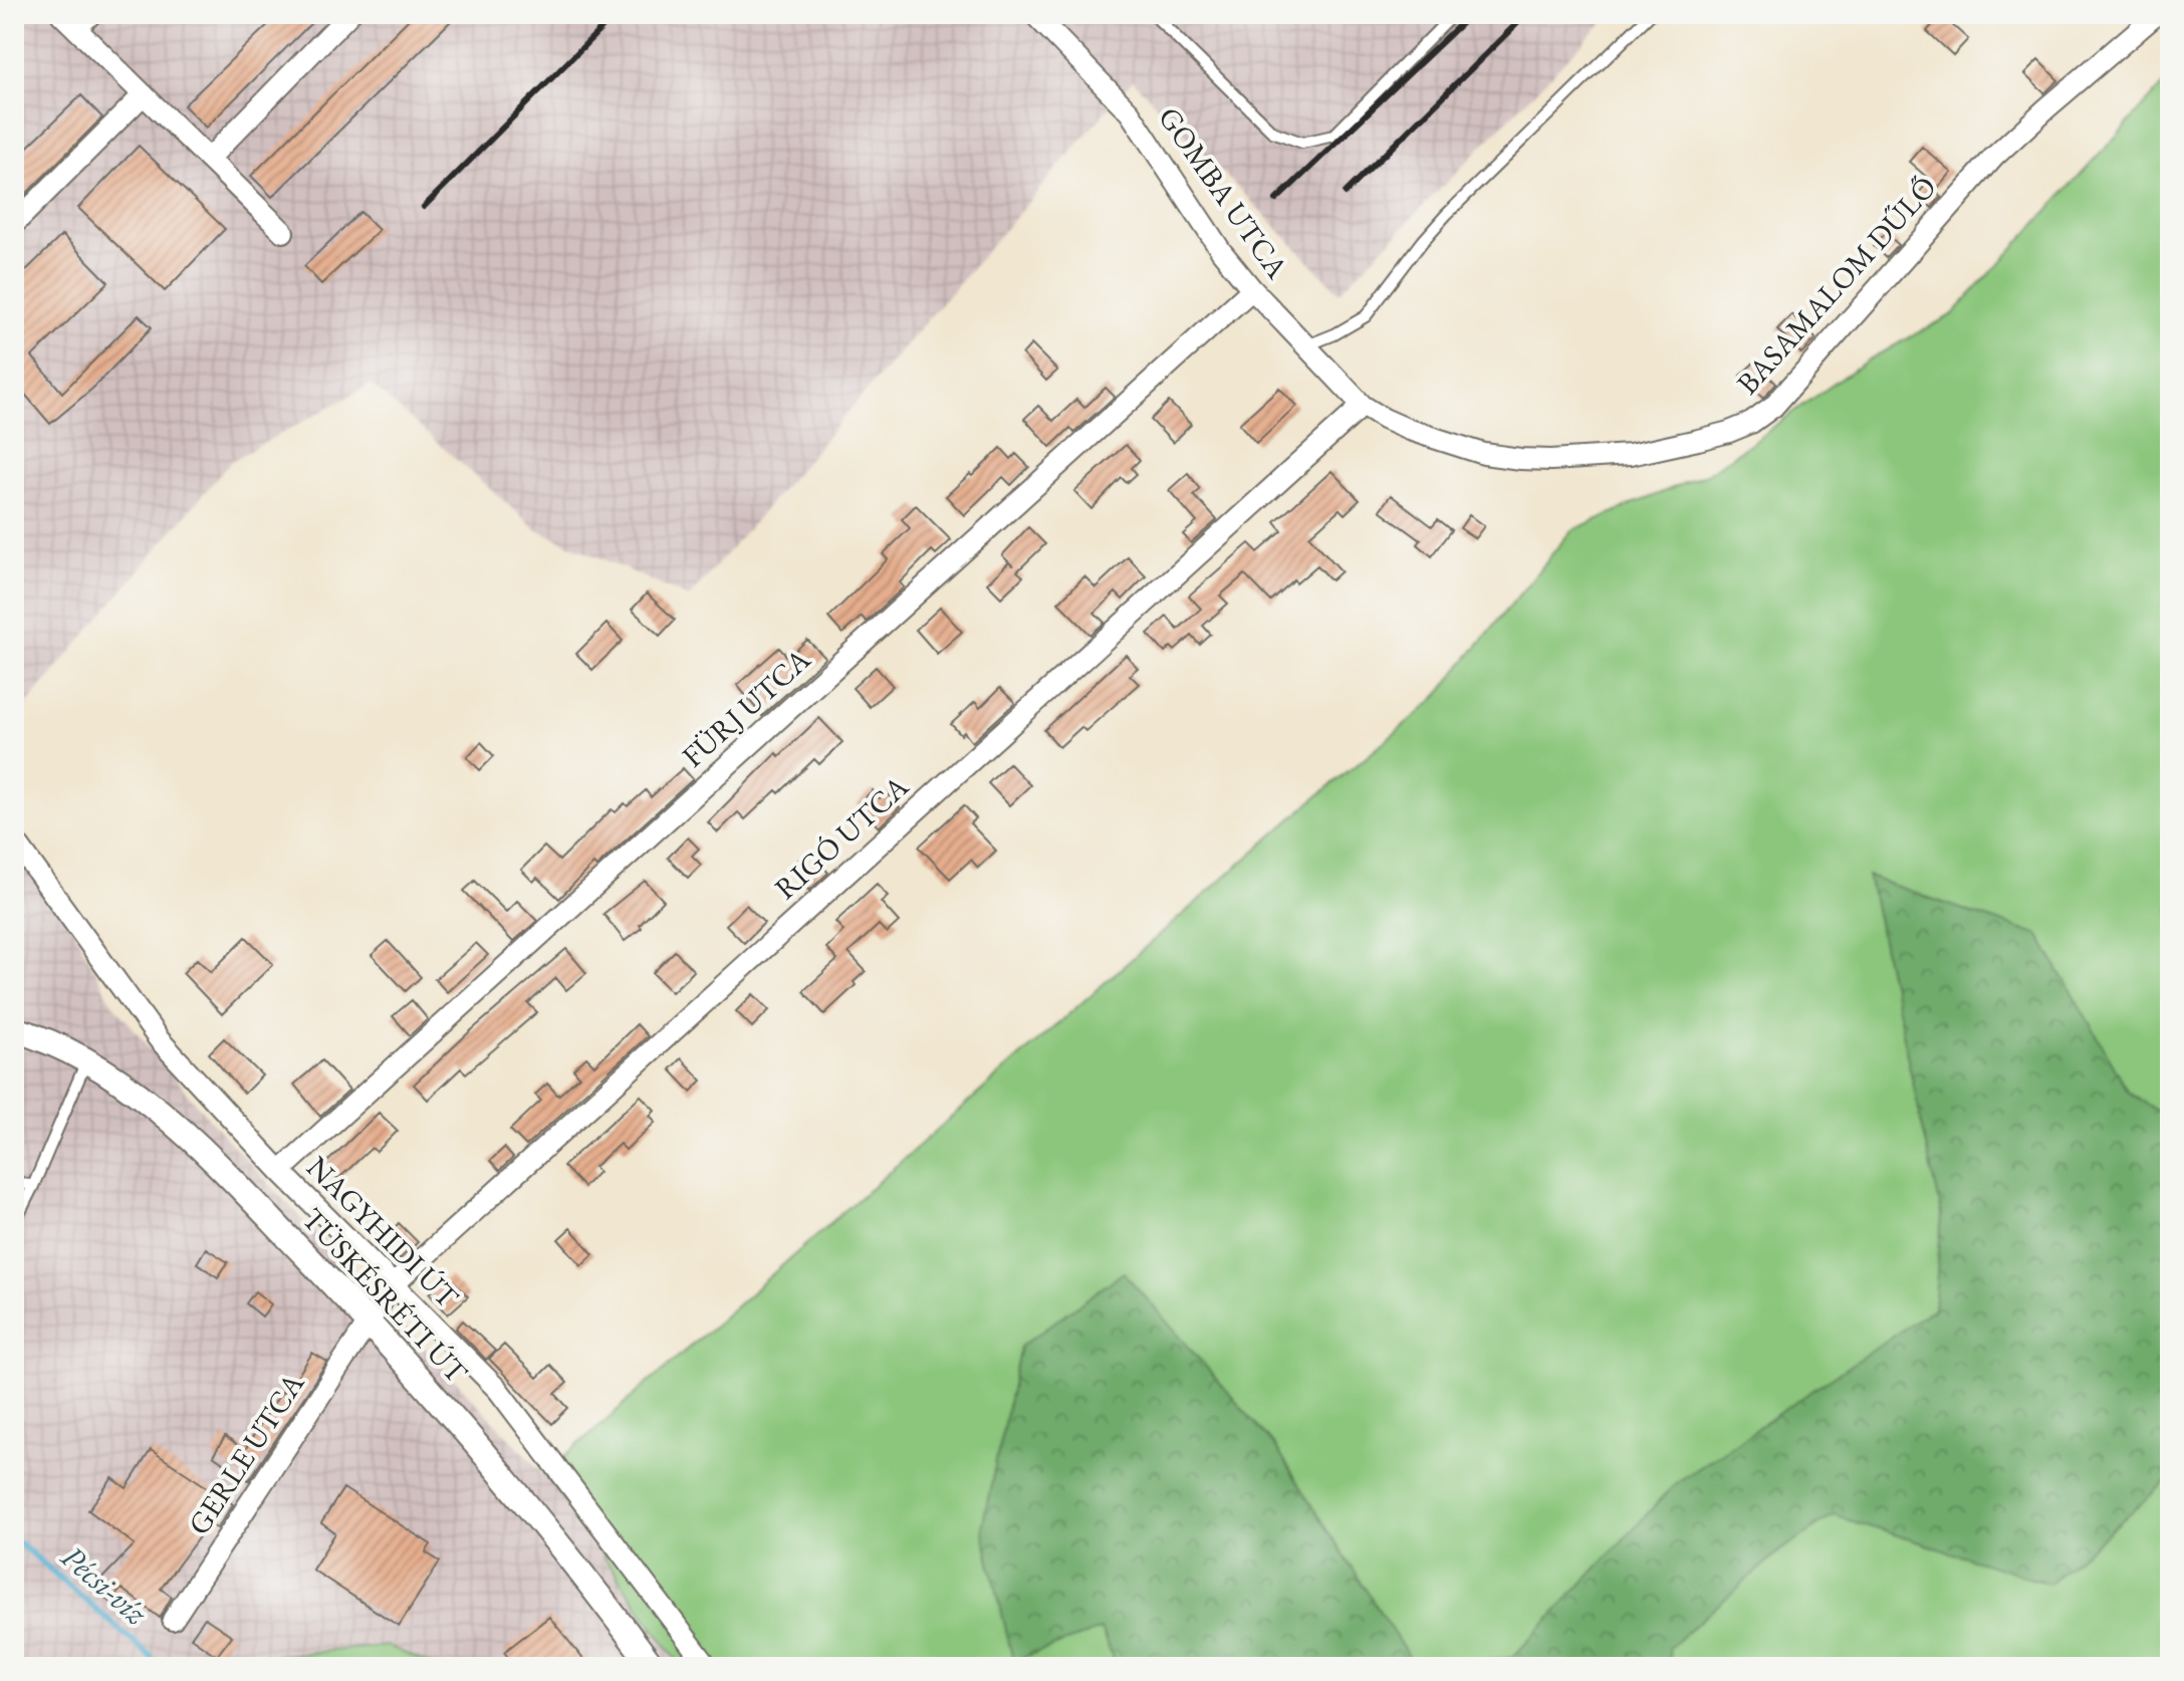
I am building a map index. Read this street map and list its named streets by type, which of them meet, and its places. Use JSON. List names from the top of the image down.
{
  "streets": {
    "street": [
      "GOMBA UTCA",
      "BASAMALOM DŰLŐ",
      "FÜRJ UTCA",
      "RIGÓ UTCA",
      "NAGYHIDI ÚT",
      "TÜSKÉSRÉTI ÚT",
      "GERLE UTCA"
    ]
  },
  "crossings": [
    ["GOMBA UTCA", "BASAMALOM DŰLŐ"],
    ["GOMBA UTCA", "FÜRJ UTCA"],
    ["GOMBA UTCA", "RIGÓ UTCA"],
    ["FÜRJ UTCA", "NAGYHIDI ÚT"],
    ["RIGÓ UTCA", "NAGYHIDI ÚT"],
    ["RIGÓ UTCA", "TÜSKÉSRÉTI ÚT"],
    ["RIGÓ UTCA", "GERLE UTCA"],
    ["TÜSKÉSRÉTI ÚT", "GERLE UTCA"]
  ],
  "water": ["Pécsi-víz"]
}
